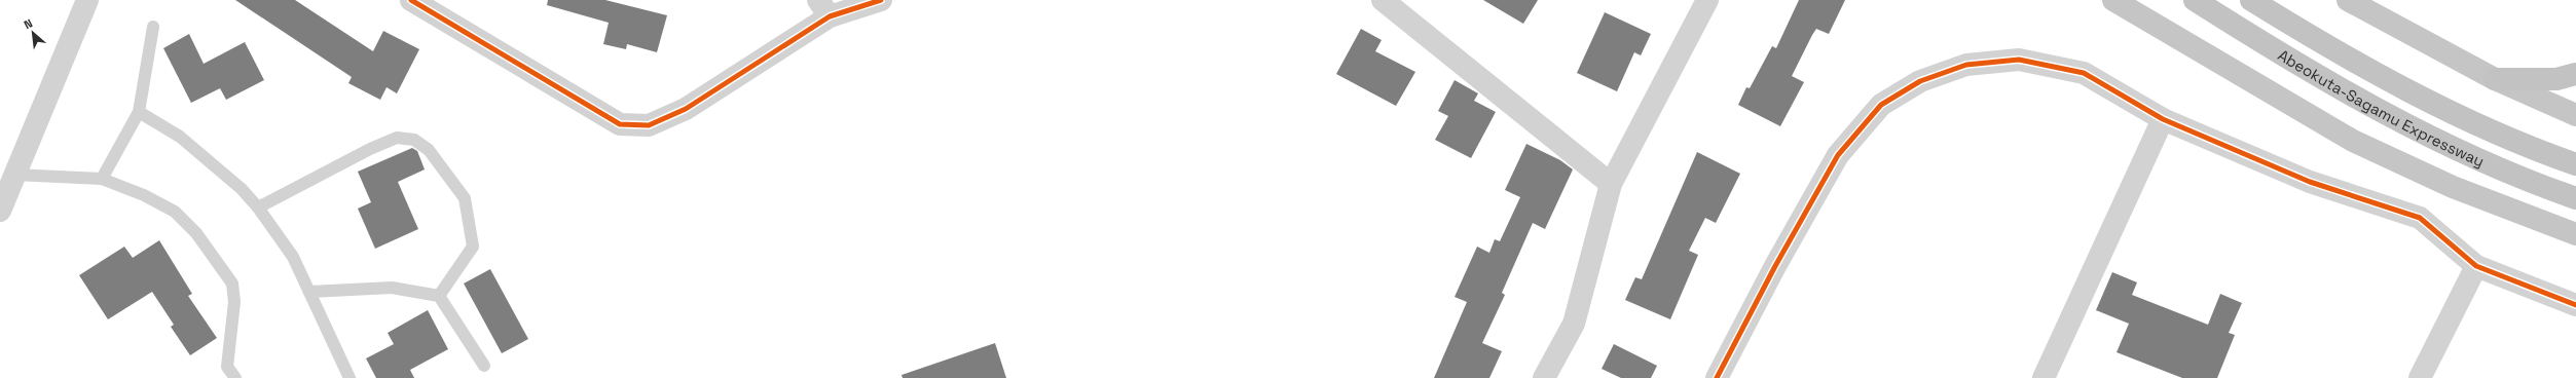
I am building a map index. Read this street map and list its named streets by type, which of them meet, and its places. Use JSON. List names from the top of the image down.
{
  "streets": {
    "highway": ["Abeokuta-Sagamu Expressway"]
  },
  "north": "top left"
}
